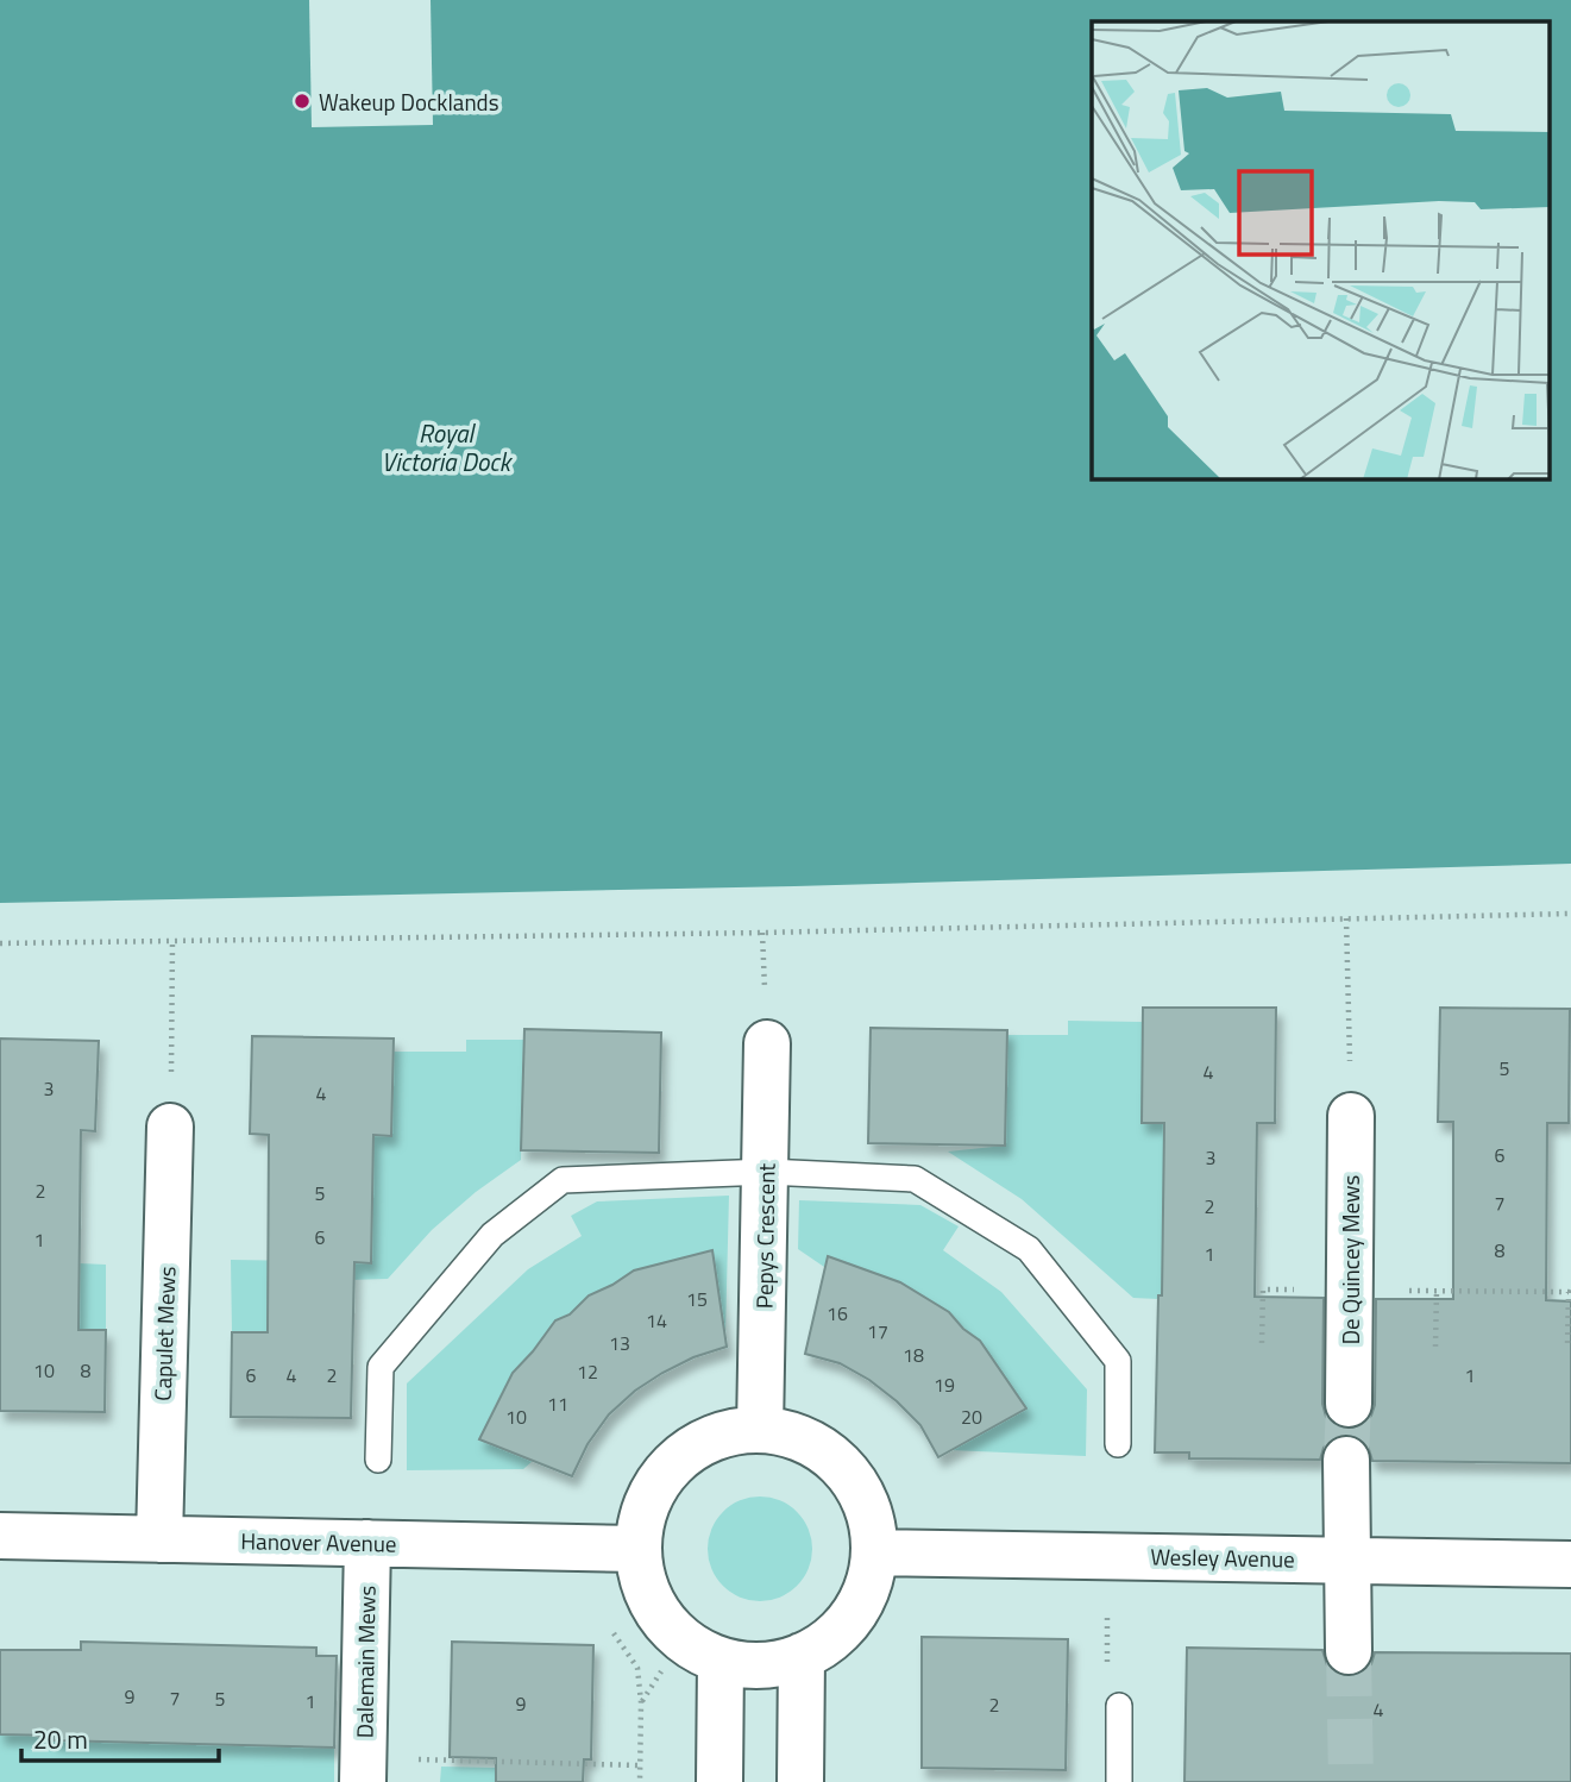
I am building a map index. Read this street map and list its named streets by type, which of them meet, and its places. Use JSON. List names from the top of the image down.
{
  "streets": {
    "street": [
      "Pepys Crescent",
      "De Quincey Mews",
      "Capulet Mews",
      "Hanover Avenue",
      "Wesley Avenue",
      "Dalemain Mews"
    ]
  },
  "crossings": [
    ["Pepys Crescent", "Hanover Avenue"],
    ["Pepys Crescent", "Wesley Avenue"],
    ["Capulet Mews", "Hanover Avenue"],
    ["Hanover Avenue", "Wesley Avenue"],
    ["Hanover Avenue", "Dalemain Mews"]
  ],
  "water": ["Royal Victoria Dock"],
  "places": ["Wakeup Docklands"],
  "house_numbers": [
    "5",
    "4",
    "3",
    "4",
    "6",
    "3",
    "2",
    "5",
    "7",
    "2",
    "6",
    "1",
    "8",
    "1",
    "15",
    "16",
    "14",
    "17",
    "13",
    "18",
    "10",
    "8",
    "12",
    "6",
    "4",
    "2",
    "1",
    "19",
    "11",
    "10",
    "20",
    "9",
    "7",
    "5",
    "1",
    "9",
    "2",
    "4"
  ],
  "scale_bar": "20 m"
}
